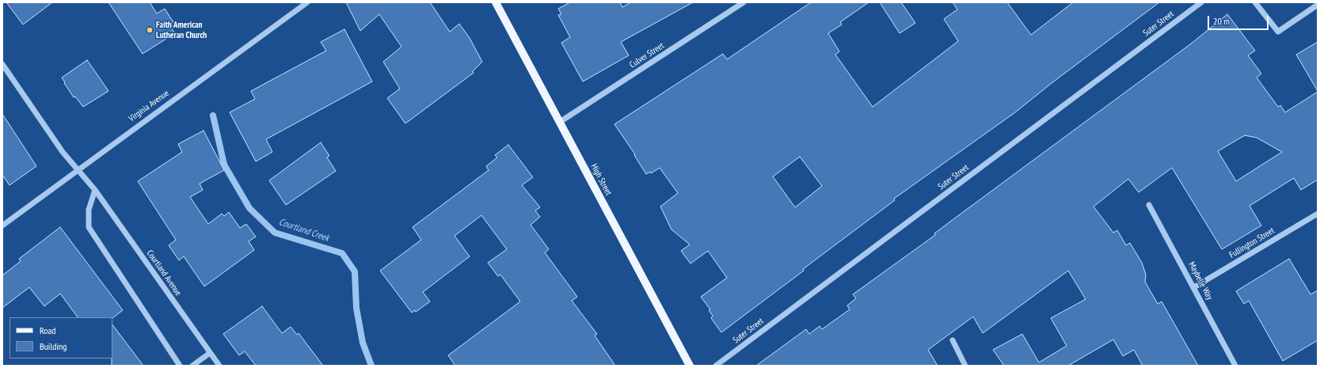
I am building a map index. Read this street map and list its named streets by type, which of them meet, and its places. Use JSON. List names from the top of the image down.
{
  "streets": {
    "main road": ["High Street"],
    "street": [
      "Suter Street",
      "Culver Street",
      "Virginia Avenue",
      "Fullington Street",
      "Courtland Avenue",
      "Maybelle Way"
    ]
  },
  "crossings": [
    ["Culver Street", "High Street"],
    ["Virginia Avenue", "Courtland Avenue"],
    ["Fullington Street", "Maybelle Way"]
  ],
  "water": ["Courtland Creek"],
  "places": ["Faith American Lutheran Church"],
  "legend": ["Road", "Building"],
  "scale_bar": "20 m"
}
